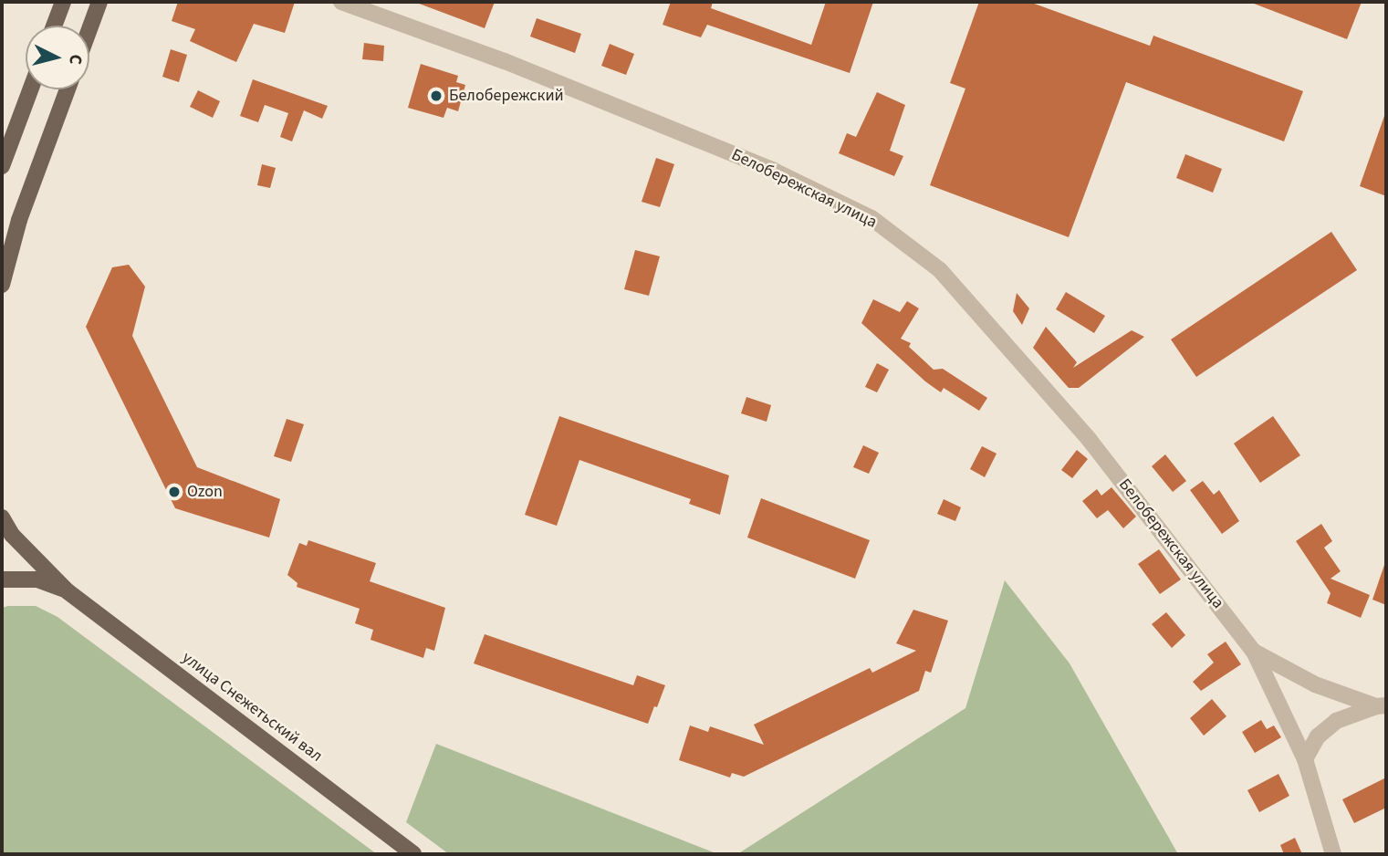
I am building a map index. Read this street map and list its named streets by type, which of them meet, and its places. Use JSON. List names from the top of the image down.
{
  "streets": {
    "main road": ["улица Снежетьский вал"],
    "street": ["Белобережская улица"]
  },
  "places": ["Белобережский", "Ozon"],
  "north": "right"
}
